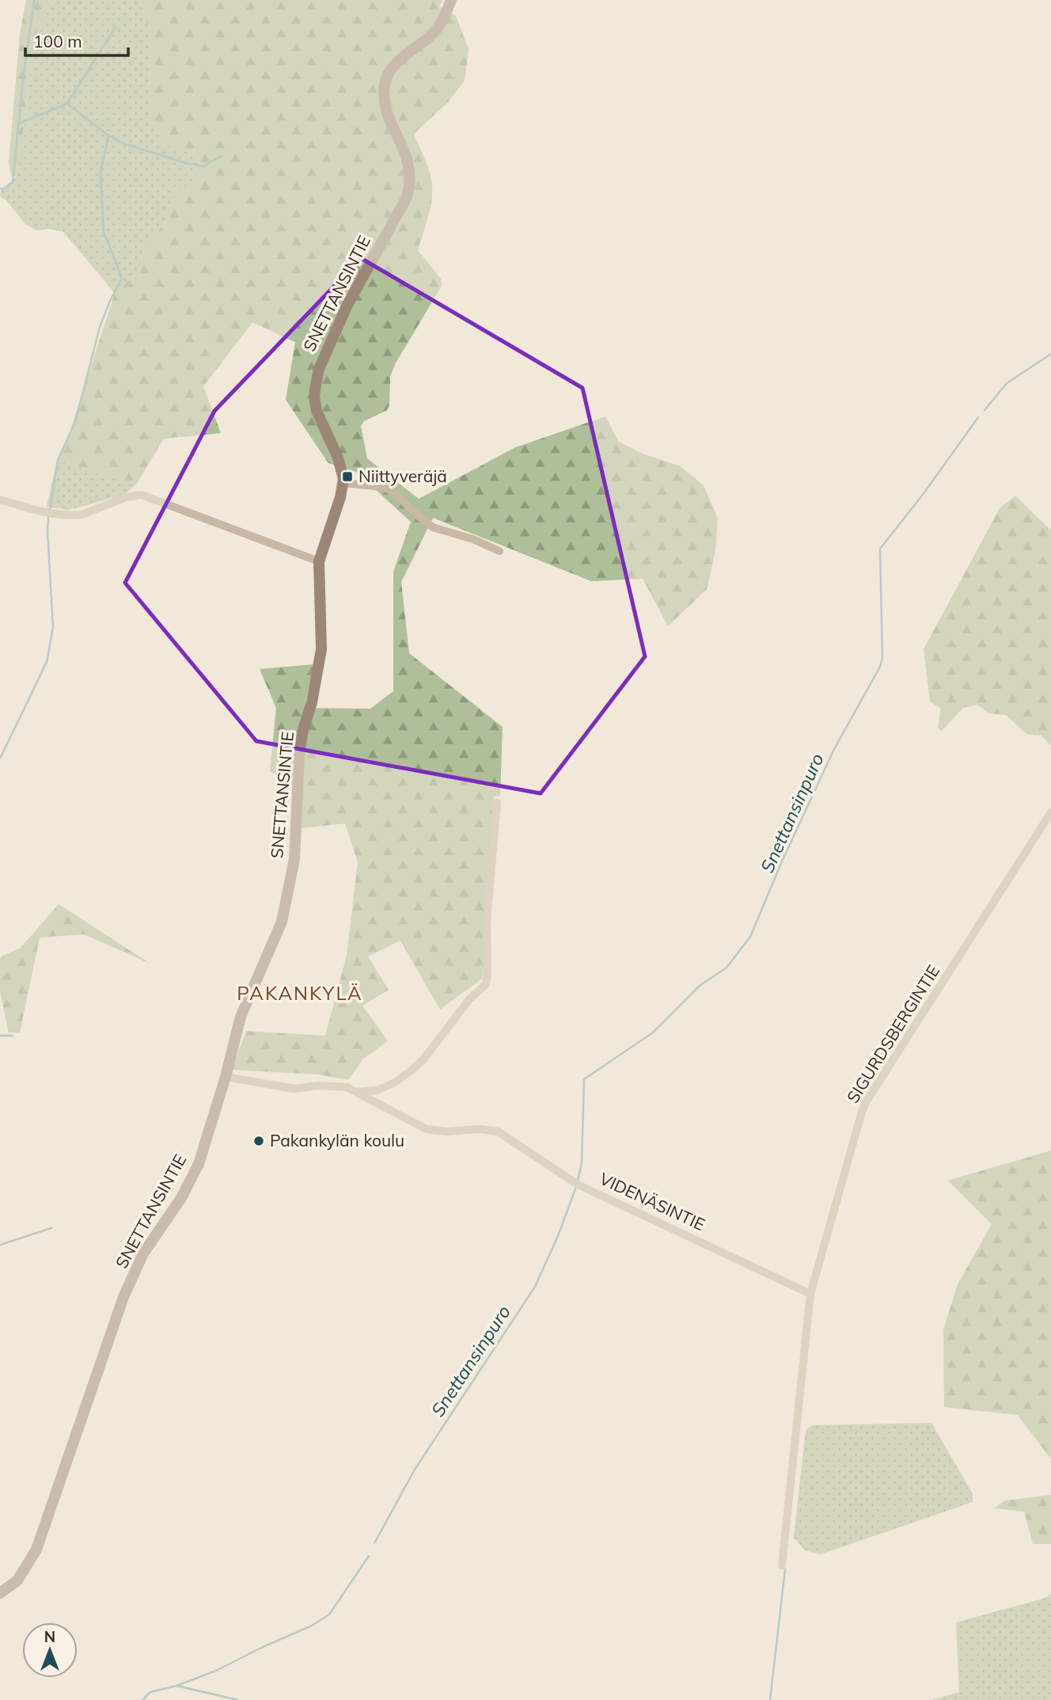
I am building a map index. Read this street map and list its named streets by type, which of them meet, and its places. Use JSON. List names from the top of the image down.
{
  "streets": {
    "street": ["SNETTANSINTIE", "SIGURDSBERGINTIE", "VIDENÄSINTIE"]
  },
  "crossings": [
    ["SNETTANSINTIE", "VIDENÄSINTIE"],
    ["SIGURDSBERGINTIE", "VIDENÄSINTIE"]
  ],
  "districts": ["PAKANKYLÄ"],
  "water": ["Snettansinpuro"],
  "places": {
    "transit": ["Niittyveräjä"],
    "other": ["Pakankylän koulu"]
  },
  "scale_bar": "100 m",
  "north": "top"
}
